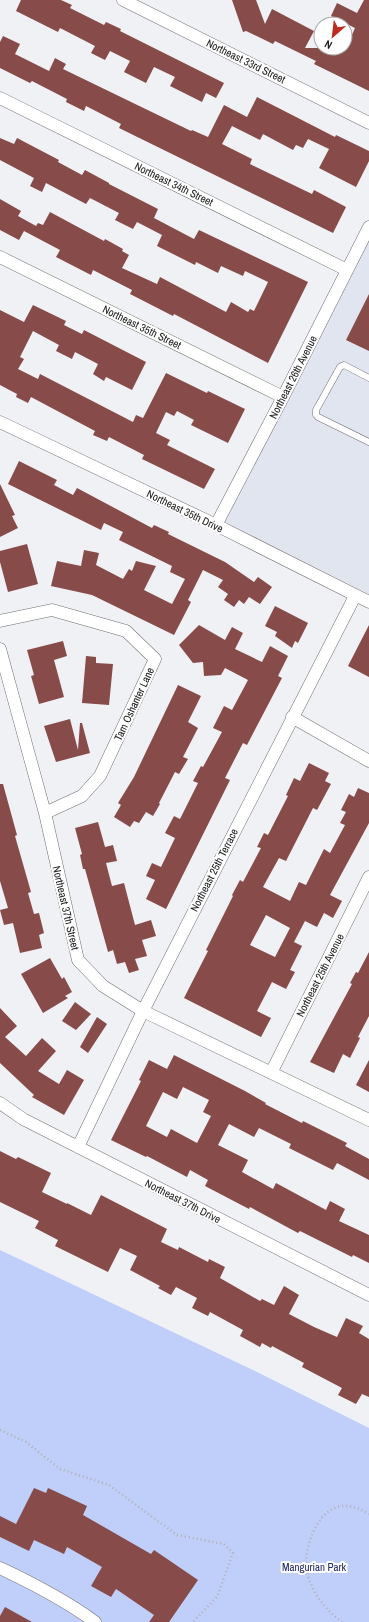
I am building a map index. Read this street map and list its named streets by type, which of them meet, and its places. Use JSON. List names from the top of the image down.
{
  "streets": {
    "street": [
      "Northeast 33rd Street",
      "Northeast 34th Street",
      "Northeast 35th Street",
      "Northeast 26th Avenue",
      "Northeast 35th Drive",
      "Tam Oshanter Lane",
      "Northeast 25th Terrace",
      "Northeast 37th Street",
      "Northeast 25th Avenue",
      "Northeast 37th Drive"
    ]
  },
  "crossings": [
    ["Northeast 34th Street", "Northeast 26th Avenue"],
    ["Northeast 35th Street", "Northeast 26th Avenue"],
    ["Northeast 26th Avenue", "Northeast 35th Drive"],
    ["Northeast 35th Drive", "Northeast 25th Terrace"],
    ["Tam Oshanter Lane", "Northeast 37th Street"],
    ["Northeast 25th Terrace", "Northeast 37th Street"],
    ["Northeast 25th Terrace", "Northeast 37th Drive"],
    ["Northeast 37th Street", "Northeast 25th Avenue"]
  ],
  "parks": ["Mangurian Park"],
  "north": "bottom left"
}
